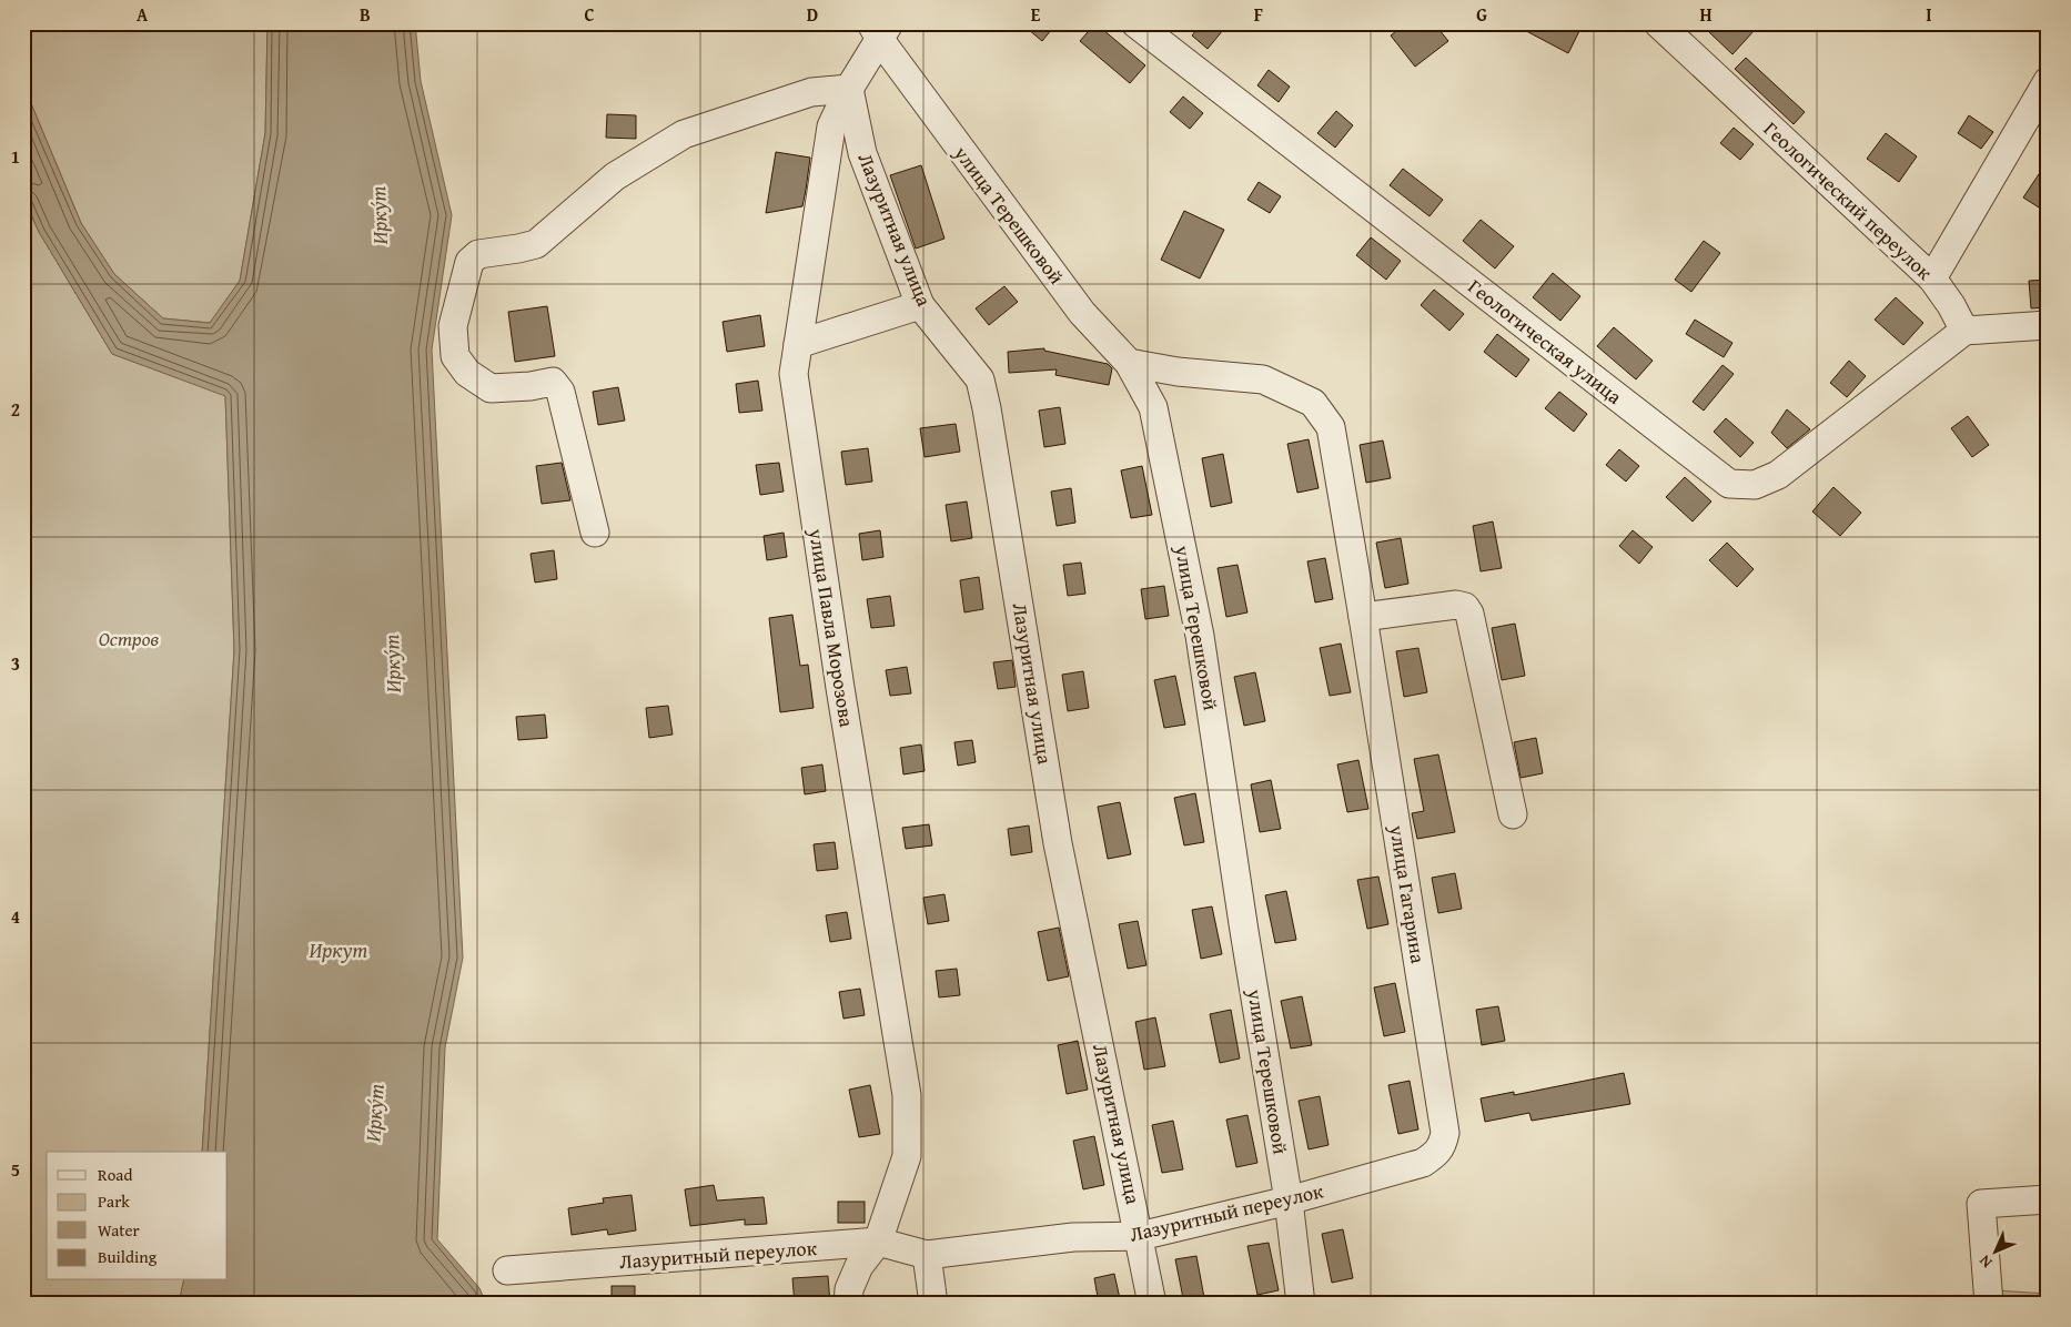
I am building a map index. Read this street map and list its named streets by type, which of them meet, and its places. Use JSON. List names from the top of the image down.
{
  "streets": {
    "street": [
      "Геологический переулок",
      "улица Терешковой",
      "Лазуритная улица",
      "Геологическая улица",
      "улица Павла Морозова",
      "улица Гагарина",
      "Лазуритный переулок"
    ]
  },
  "crossings": [
    ["Геологический переулок", "Геологическая улица"],
    ["улица Терешковой", "улица Павла Морозова"],
    ["улица Терешковой", "улица Гагарина"],
    ["улица Терешковой", "Лазуритный переулок"],
    ["Лазуритная улица", "улица Павла Морозова"],
    ["Лазуритная улица", "Лазуритный переулок"],
    ["улица Павла Морозова", "Лазуритный переулок"],
    ["улица Гагарина", "Лазуритный переулок"]
  ],
  "water": ["Ирку́т", "Иркут"],
  "parks": ["Остров"],
  "legend": [
    "Road",
    "Park",
    "Water",
    "Building"
  ],
  "north": "bottom left",
  "grid": {
    "columns": [
      "A",
      "B",
      "C",
      "D",
      "E",
      "F",
      "G",
      "H",
      "I"
    ],
    "rows": [
      "1",
      "2",
      "3",
      "4",
      "5"
    ]
  }
}
